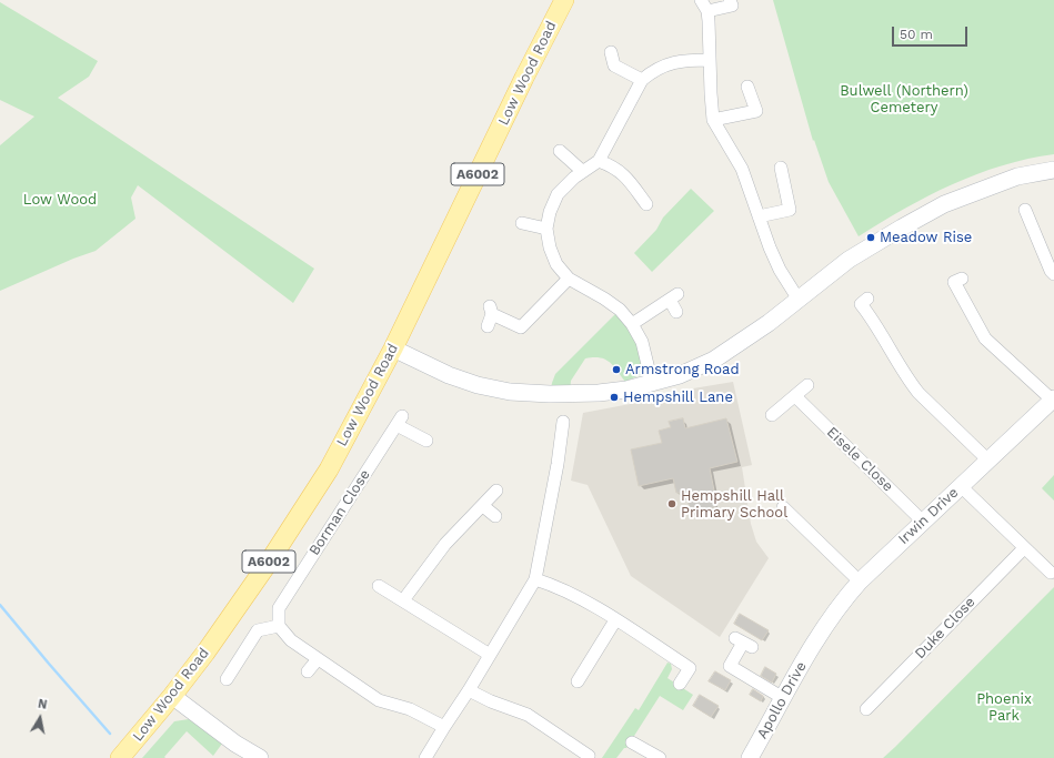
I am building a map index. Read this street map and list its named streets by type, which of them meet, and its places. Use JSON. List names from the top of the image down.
{
  "streets": {
    "main road": ["Low Wood Road", "A6002"],
    "street": [
      "Eisele Close",
      "Borman Close",
      "Irwin Drive",
      "Duke Close",
      "Apollo Drive"
    ]
  },
  "crossings": [
    ["Eisele Close", "Irwin Drive"],
    ["Irwin Drive", "Apollo Drive"]
  ],
  "parks": ["Bulwell (Northern) Cemetery", "Low Wood", "Phoenix Park"],
  "places": [
    "Meadow Rise",
    "Armstrong Road",
    "Hempshill Lane",
    "Hempshill Hall Primary School"
  ],
  "scale_bar": "50 m",
  "north": "top"
}
